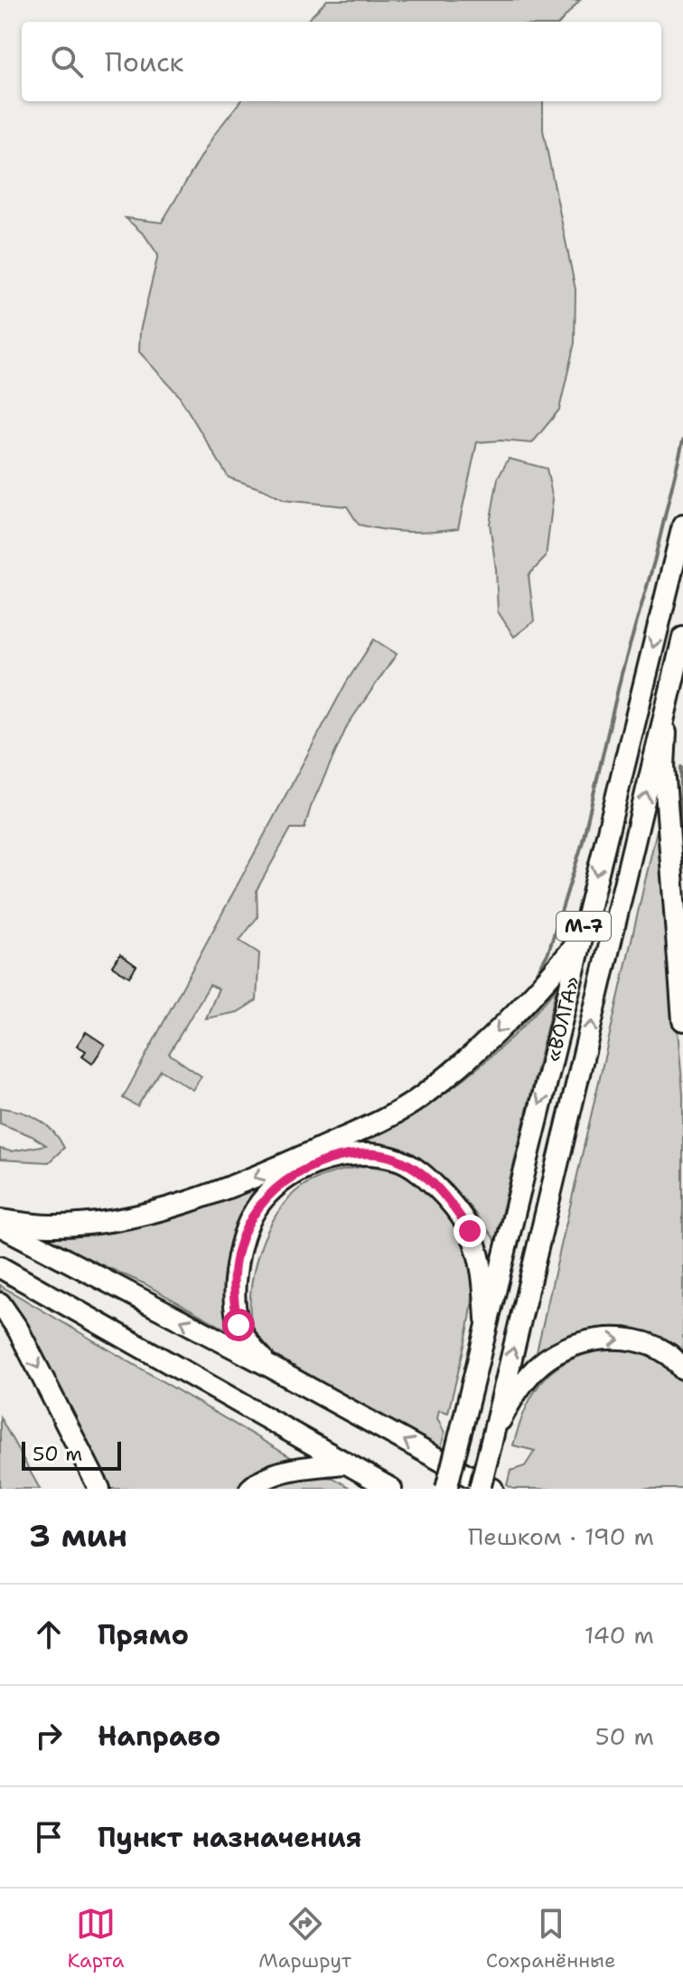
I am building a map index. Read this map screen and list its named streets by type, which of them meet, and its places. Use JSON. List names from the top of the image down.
{
  "streets": {
    "main road": ["М-7", "«ВОЛГА»"]
  },
  "crossings": [
    ["М-7", "«ВОЛГА»"]
  ],
  "scale_bar": "50 m",
  "page": {
    "search": "Поиск",
    "scale": "50 m",
    "heading": ["3 мин", "Пешком · 190 m"],
    "list": [
      ["Прямо", "140 m"],
      ["Направо", "50 m"],
      "Пункт назначения"
    ],
    "nav": ["Карта", "Маршрут", "Сохранённые"]
  }
}
